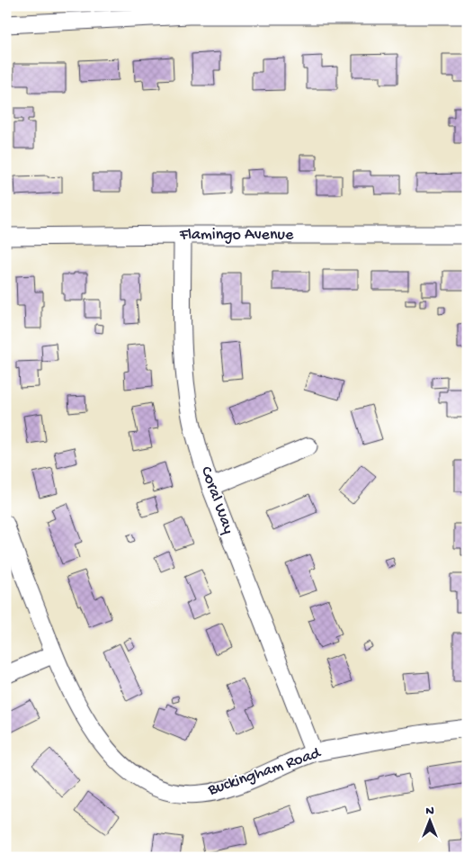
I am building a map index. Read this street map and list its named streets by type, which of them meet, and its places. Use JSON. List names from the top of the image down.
{
  "streets": {
    "street": ["Flamingo Avenue", "Coral Way", "Buckingham Road"]
  },
  "crossings": [
    ["Flamingo Avenue", "Coral Way"],
    ["Coral Way", "Buckingham Road"]
  ],
  "north": "top"
}
